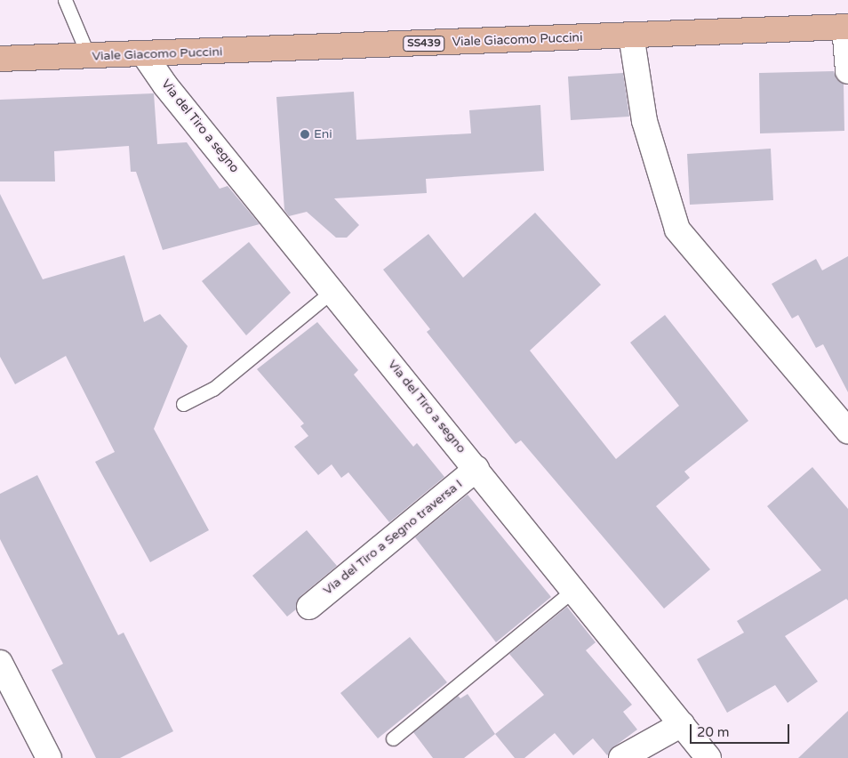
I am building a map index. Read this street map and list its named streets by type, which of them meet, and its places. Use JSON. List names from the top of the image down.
{
  "streets": {
    "main road": ["Viale Giacomo Puccini", "SS439"],
    "street": ["Via del Tiro a segno", "Via del Tiro a Segno traversa I"]
  },
  "crossings": [
    ["Viale Giacomo Puccini", "Via del Tiro a segno"],
    ["Via del Tiro a segno", "Via del Tiro a Segno traversa I"]
  ],
  "places": ["Eni"],
  "scale_bar": "20 m"
}
